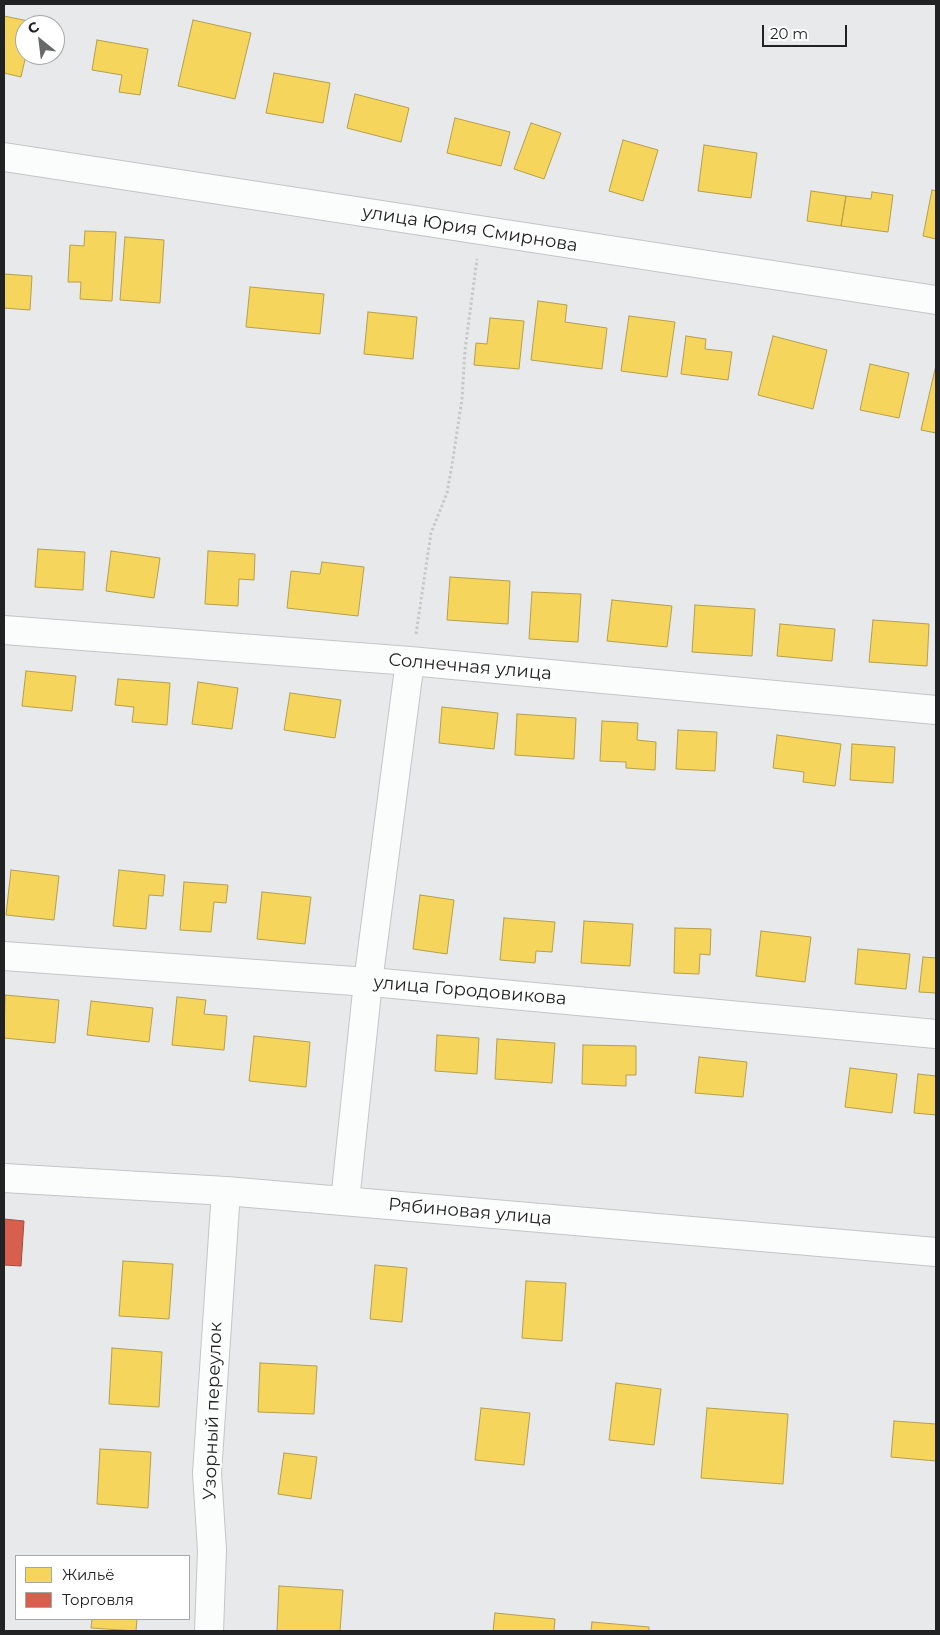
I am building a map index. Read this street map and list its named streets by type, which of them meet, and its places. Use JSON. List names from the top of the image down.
{
  "streets": {
    "street": [
      "улица Юрия Смирнова",
      "Солнечная улица",
      "улица Городовикова",
      "Рябиновая улица",
      "Узорный переулок"
    ]
  },
  "crossings": [
    ["Рябиновая улица", "Узорный переулок"]
  ],
  "legend": ["Жильё", "Торговля"],
  "scale_bar": "20 m",
  "north": "top left"
}
